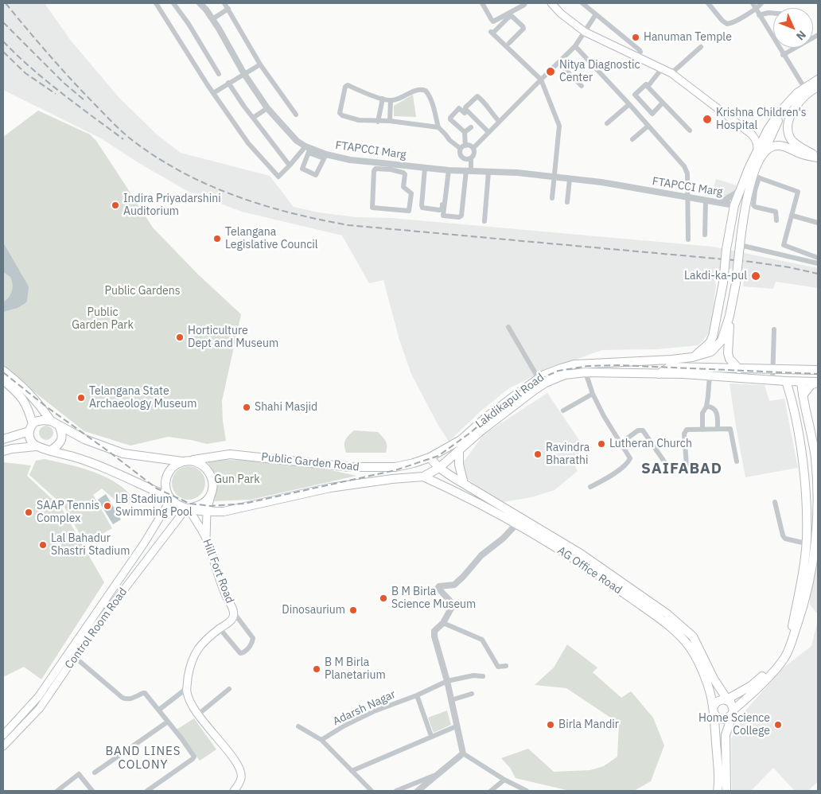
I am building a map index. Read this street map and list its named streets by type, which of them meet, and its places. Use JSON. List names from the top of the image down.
{
  "streets": {
    "main road": [
      "Lakdikapul Road",
      "Public Garden Road",
      "AG Office Road",
      "Hill Fort Road",
      "Control Room Road"
    ],
    "street": ["FTAPCCI Marg", "Adarsh Nagar"]
  },
  "crossings": [
    ["Lakdikapul Road", "Public Garden Road"],
    ["Lakdikapul Road", "AG Office Road"],
    ["Public Garden Road", "AG Office Road"],
    ["Public Garden Road", "Hill Fort Road"],
    ["Public Garden Road", "Control Room Road"],
    ["Hill Fort Road", "Control Room Road"]
  ],
  "districts": ["SAIFABAD", "BAND LINES COLONY"],
  "parks": ["Public Gardens", "Public Garden Park", "Gun Park"],
  "places": [
    "Hanuman Temple",
    "Nitya Diagnostic Center",
    "Krishna Children's Hospital",
    "Indira Priyadarshini Auditorium",
    "Telangana Legislative Council",
    "Lakdi-ka-pul",
    "Horticulture Dept and Museum",
    "Telangana State Archaeology Museum",
    "Shahi Masjid",
    "Lutheran Church",
    "Ravindra Bharathi",
    "LB Stadium Swimming Pool",
    "SAAP Tennis Complex",
    "Lal Bahadur Shastri Stadium",
    "B M Birla Science Museum",
    "Dinosaurium",
    "B M Birla Planetarium",
    "Birla Mandir",
    "Home Science College"
  ],
  "north": "bottom right"
}
